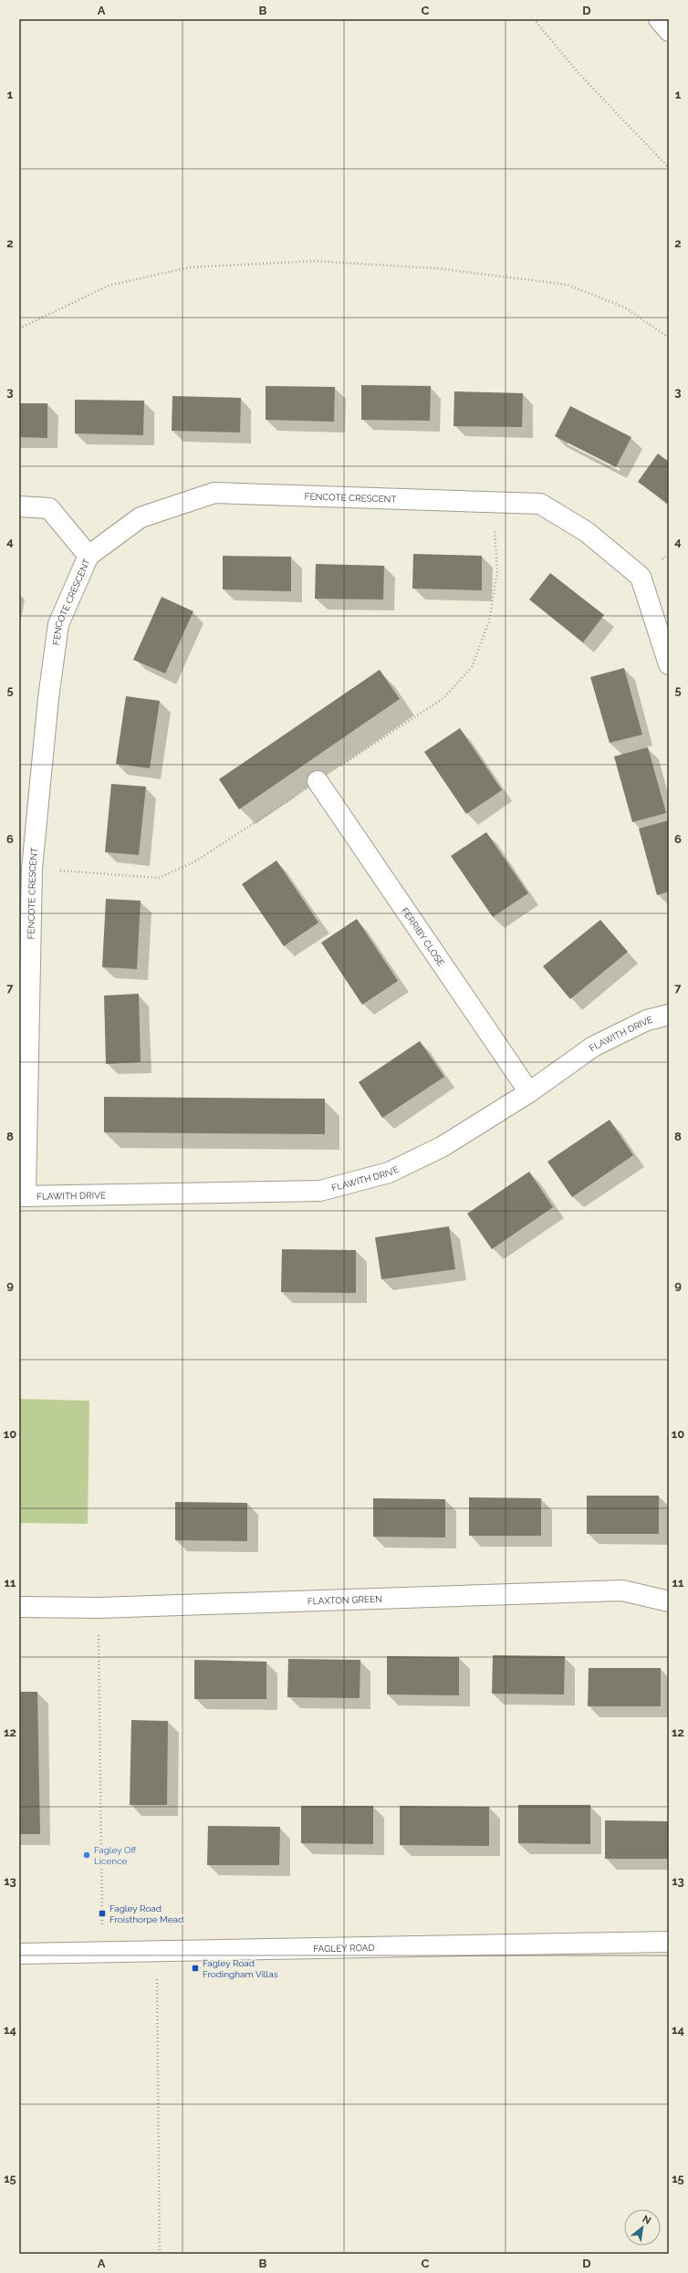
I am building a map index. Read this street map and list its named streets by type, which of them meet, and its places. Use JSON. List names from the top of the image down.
{
  "streets": {
    "street": [
      "FENCOTE CRESCENT",
      "FERRIBY CLOSE",
      "FLAWITH DRIVE",
      "FLAXTON GREEN",
      "FAGLEY ROAD"
    ]
  },
  "crossings": [
    ["FENCOTE CRESCENT", "FLAWITH DRIVE"],
    ["FERRIBY CLOSE", "FLAWITH DRIVE"]
  ],
  "places": {
    "other": ["Fagley Off Licence"],
    "transit": ["Fagley Road Froisthorpe Mead", "Fagley Road Frodingham Villas"]
  },
  "north": "top right",
  "grid": {
    "columns": [
      "A",
      "B",
      "C",
      "D"
    ],
    "rows": [
      "1",
      "2",
      "3",
      "4",
      "5",
      "6",
      "7",
      "8",
      "9",
      "10",
      "11",
      "12",
      "13",
      "14",
      "15"
    ]
  }
}
